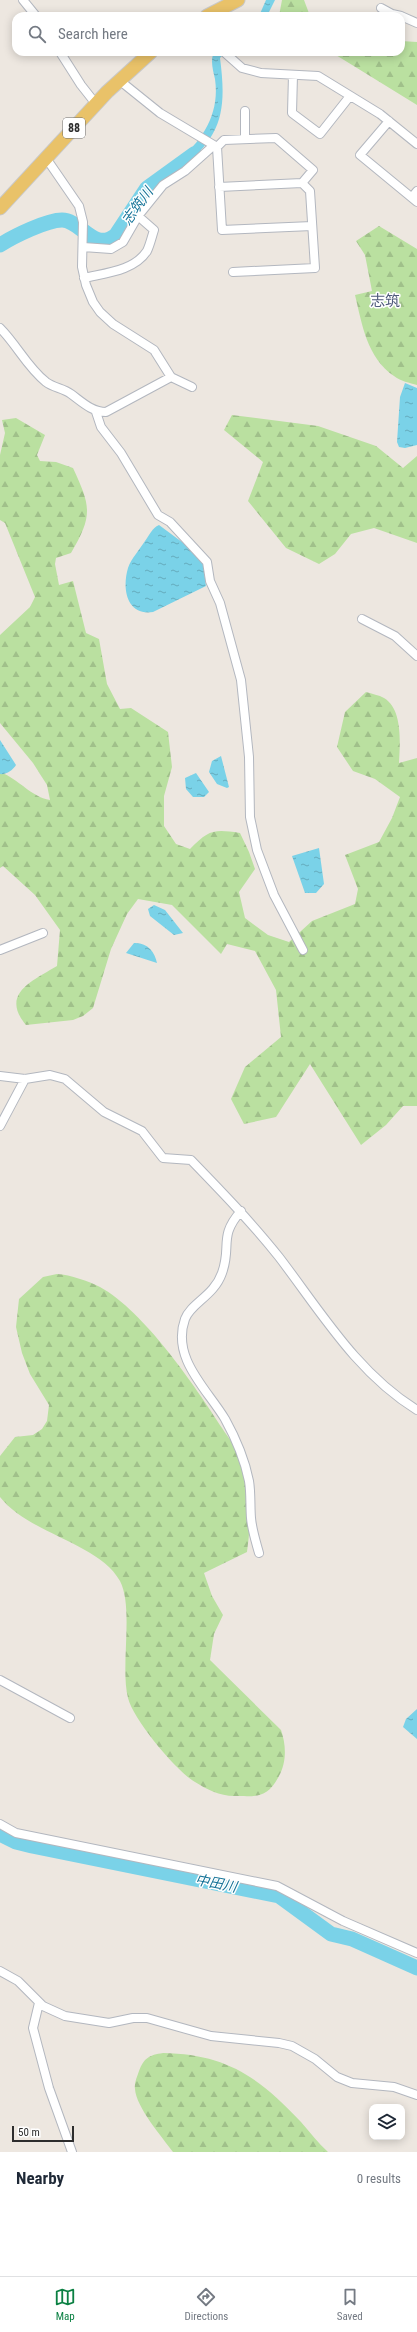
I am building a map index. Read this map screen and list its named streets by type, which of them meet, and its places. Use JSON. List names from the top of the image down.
{
  "streets": {
    "main road": ["88"]
  },
  "districts": ["志筑"],
  "water": ["志筑川", "中田川"],
  "scale_bar": "50 m",
  "page": {
    "search": "Search here",
    "scale": "50 m",
    "heading": ["Nearby", "0 results"],
    "nav": ["Map", "Directions", "Saved"]
  }
}
